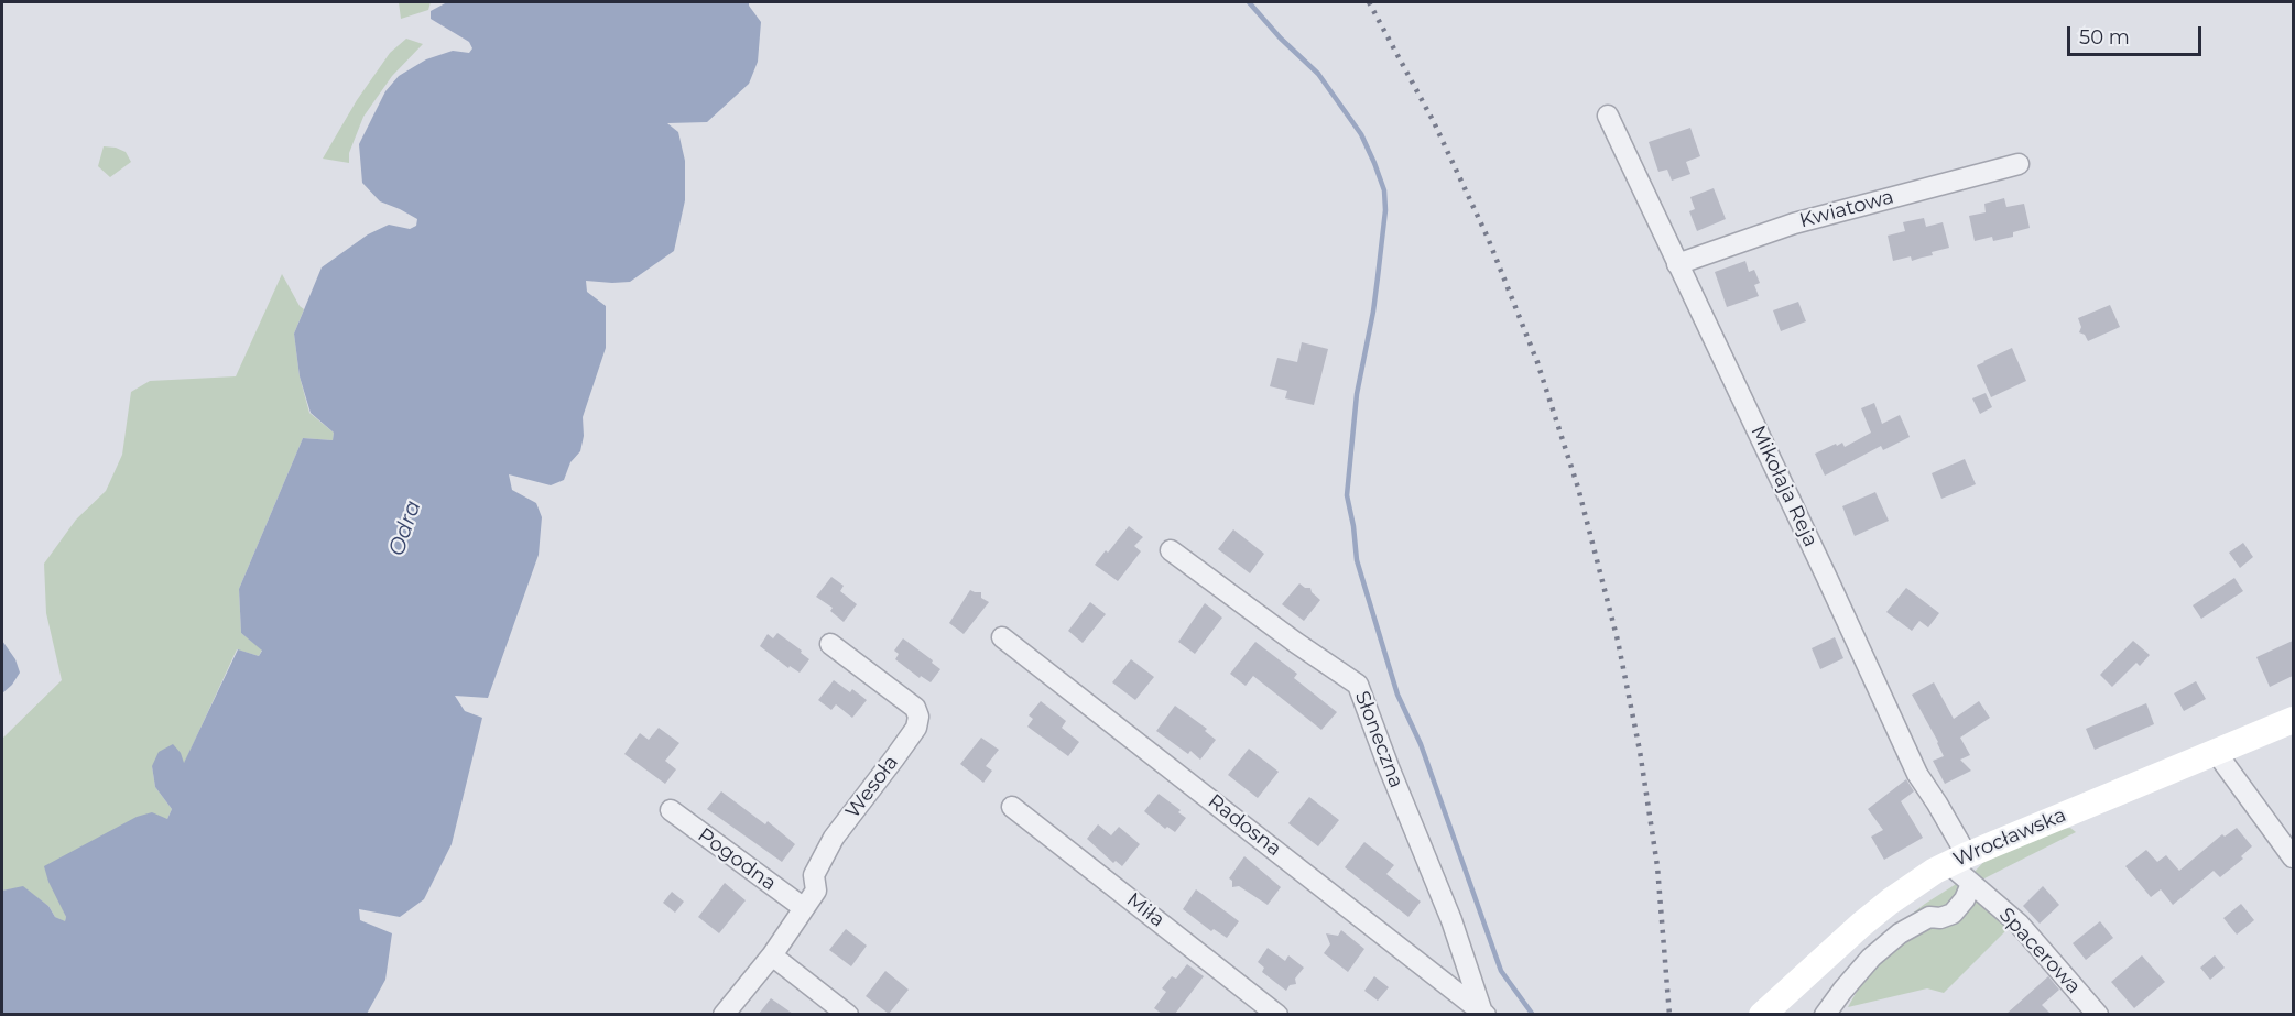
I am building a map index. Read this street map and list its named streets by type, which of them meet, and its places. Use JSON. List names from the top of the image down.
{
  "streets": {
    "main road": ["Wrocławska"],
    "street": [
      "Kwiatowa",
      "Mikołaja Reja",
      "Słoneczna",
      "Wesoła",
      "Radosna",
      "Pogodna",
      "Miła",
      "Spacerowa"
    ]
  },
  "crossings": [
    ["Kwiatowa", "Mikołaja Reja"],
    ["Mikołaja Reja", "Wrocławska"],
    ["Mikołaja Reja", "Spacerowa"],
    ["Słoneczna", "Radosna"],
    ["Wesoła", "Pogodna"],
    ["Wrocławska", "Spacerowa"]
  ],
  "water": ["Odra"],
  "scale_bar": "50 m"
}
